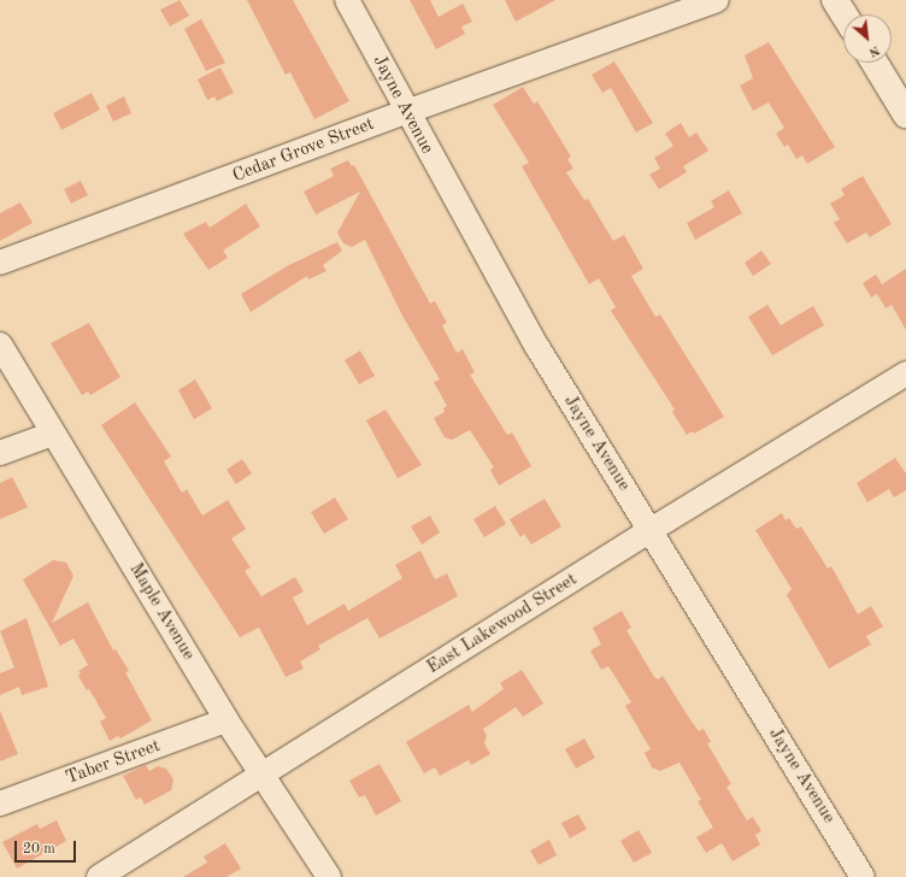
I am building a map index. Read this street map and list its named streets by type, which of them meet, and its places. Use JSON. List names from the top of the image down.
{
  "streets": {
    "street": [
      "Jayne Avenue",
      "Cedar Grove Street",
      "Maple Avenue",
      "East Lakewood Street",
      "Taber Street"
    ]
  },
  "crossings": [
    ["Jayne Avenue", "Cedar Grove Street"],
    ["Jayne Avenue", "East Lakewood Street"],
    ["Maple Avenue", "East Lakewood Street"],
    ["Maple Avenue", "Taber Street"]
  ],
  "scale_bar": "20 m",
  "north": "bottom right"
}
